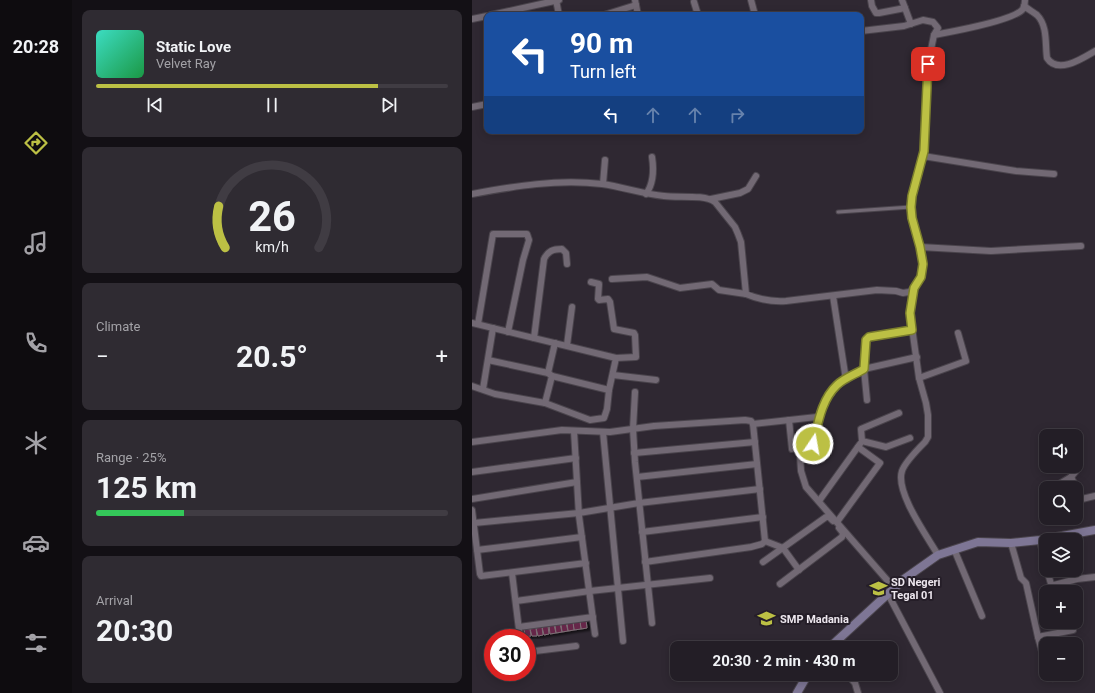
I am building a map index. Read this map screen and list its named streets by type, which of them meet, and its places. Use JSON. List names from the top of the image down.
{
  "places": {
    "school or university": ["SD Negeri Tegal 01", "SMP Madania"]
  },
  "page": {
    "tabs": "20:28",
    "turn": ["90 m", "Turn left"],
    "song": ["Static Love", "Velvet Ray"],
    "tile": [
      "Climate",
      ["Range · 25%", "125 km"],
      ["Arrival", "20:30"]
    ],
    "heat": ["−", "20.5°", "+"],
    "map_buttons": ["+", "−"],
    "limit": "30",
    "trip": "20:30 · 2 min · 430 m",
    "gauge": ["26", "km/h"]
  }
}
